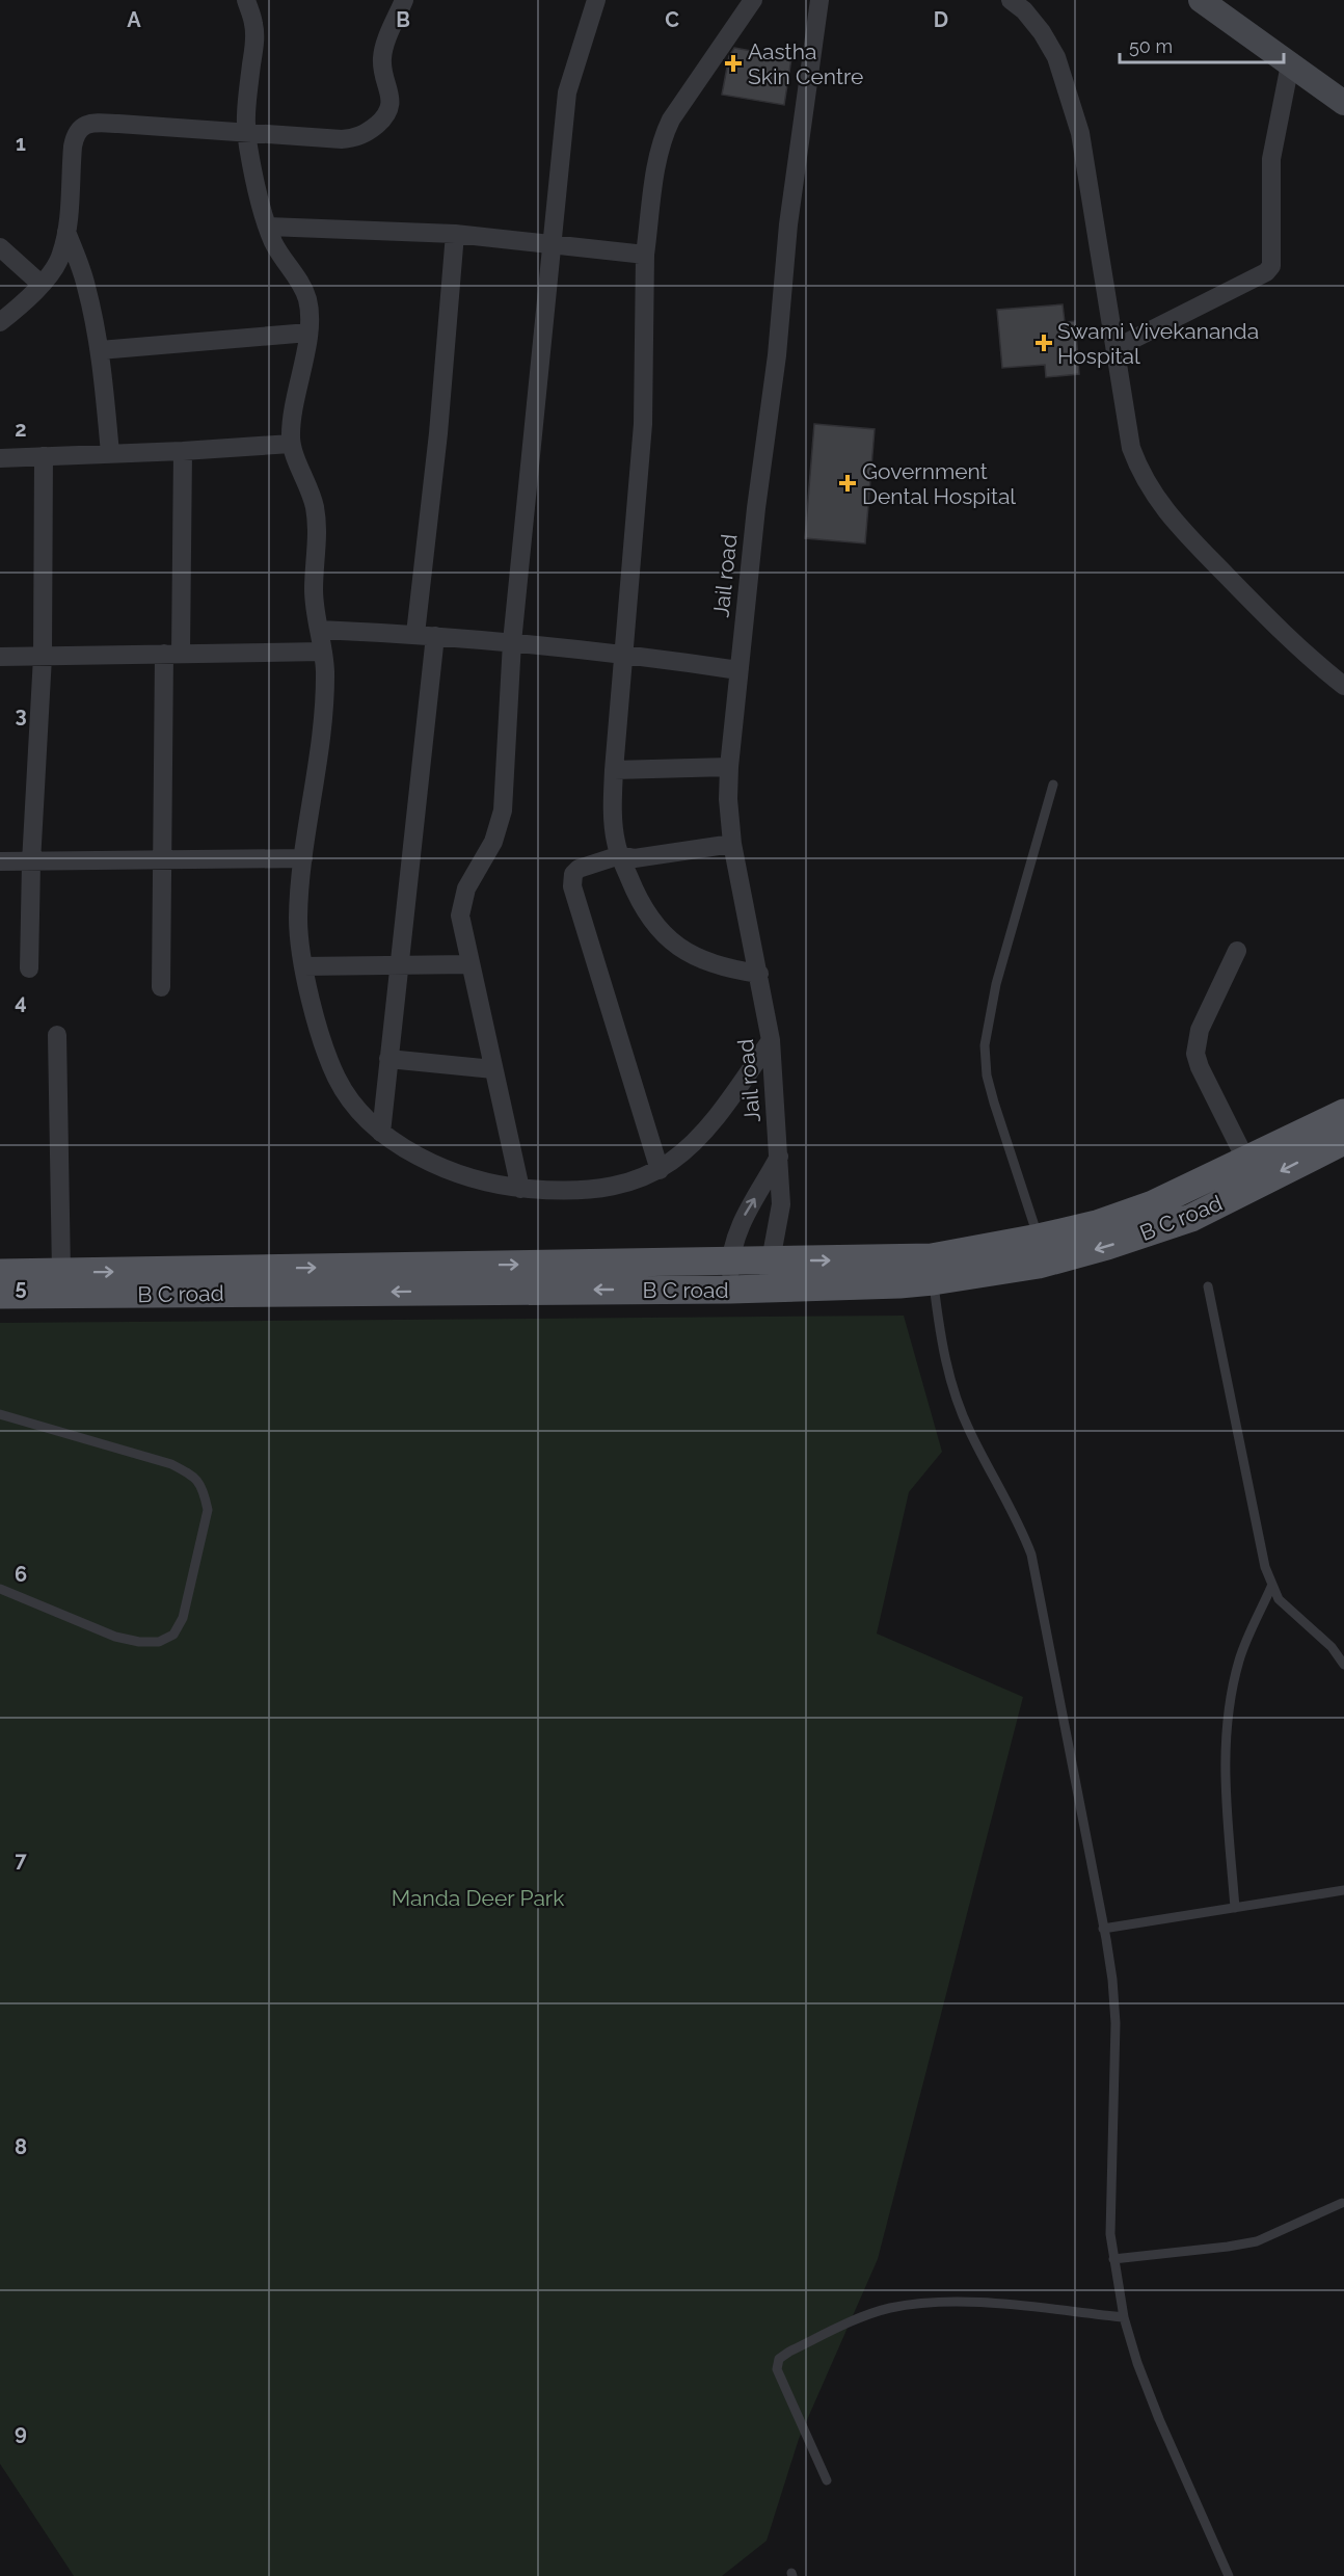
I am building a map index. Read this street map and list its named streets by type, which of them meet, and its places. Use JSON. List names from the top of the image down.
{
  "streets": {
    "main road": ["B C road"],
    "street": ["Jail road"]
  },
  "crossings": [
    ["Jail road", "B C road"]
  ],
  "parks": ["Manda Deer Park"],
  "places": {
    "health": ["Aastha Skin Centre", "Swami Vivekananda Hospital", "Government Dental Hospital"]
  },
  "scale_bar": "50 m",
  "grid": {
    "columns": [
      "A",
      "B",
      "C",
      "D"
    ],
    "rows": [
      "1",
      "2",
      "3",
      "4",
      "5",
      "6",
      "7",
      "8",
      "9"
    ]
  }
}
